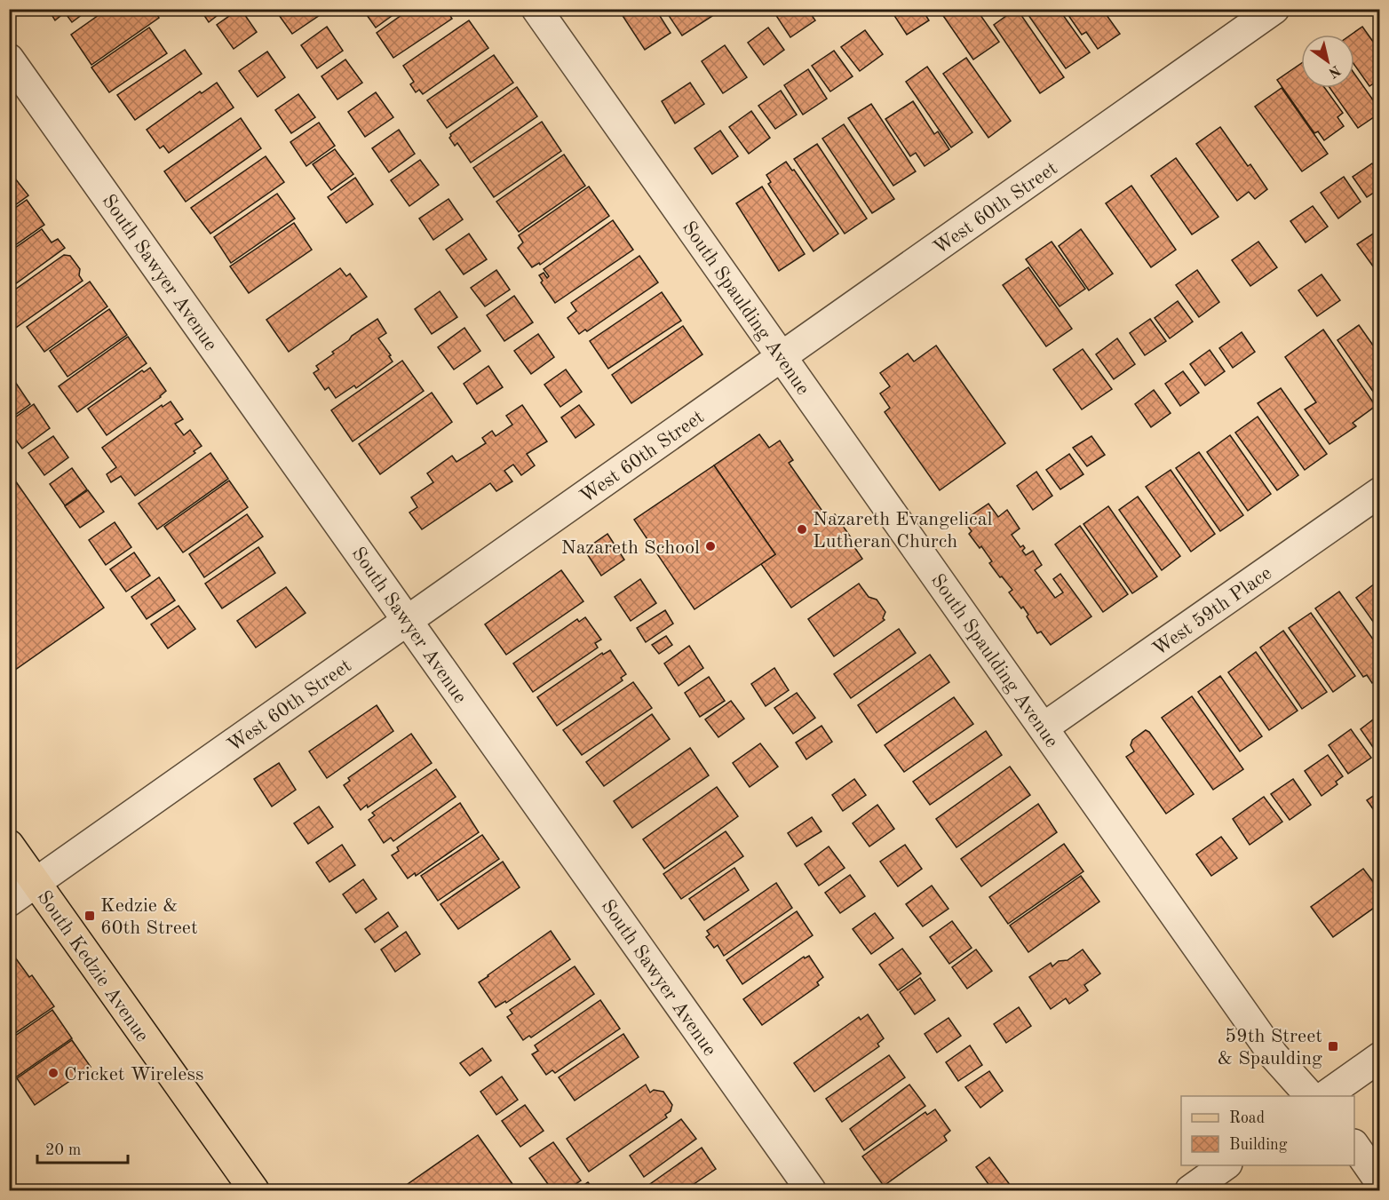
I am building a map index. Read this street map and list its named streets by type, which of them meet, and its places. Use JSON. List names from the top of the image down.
{
  "streets": {
    "main road": ["South Kedzie Avenue"],
    "street": [
      "West 60th Street",
      "South Sawyer Avenue",
      "South Spaulding Avenue",
      "West 59th Place"
    ]
  },
  "crossings": [
    ["West 60th Street", "South Sawyer Avenue"],
    ["West 60th Street", "South Spaulding Avenue"],
    ["West 60th Street", "South Kedzie Avenue"],
    ["South Spaulding Avenue", "West 59th Place"]
  ],
  "places": {
    "other": ["Nazareth Evangelical Lutheran Church", "Nazareth School", "Cricket Wireless"],
    "transit": ["Kedzie & 60th Street", "59th Street & Spaulding"]
  },
  "legend": ["Road", "Building"],
  "scale_bar": "20 m",
  "north": "bottom right"
}
